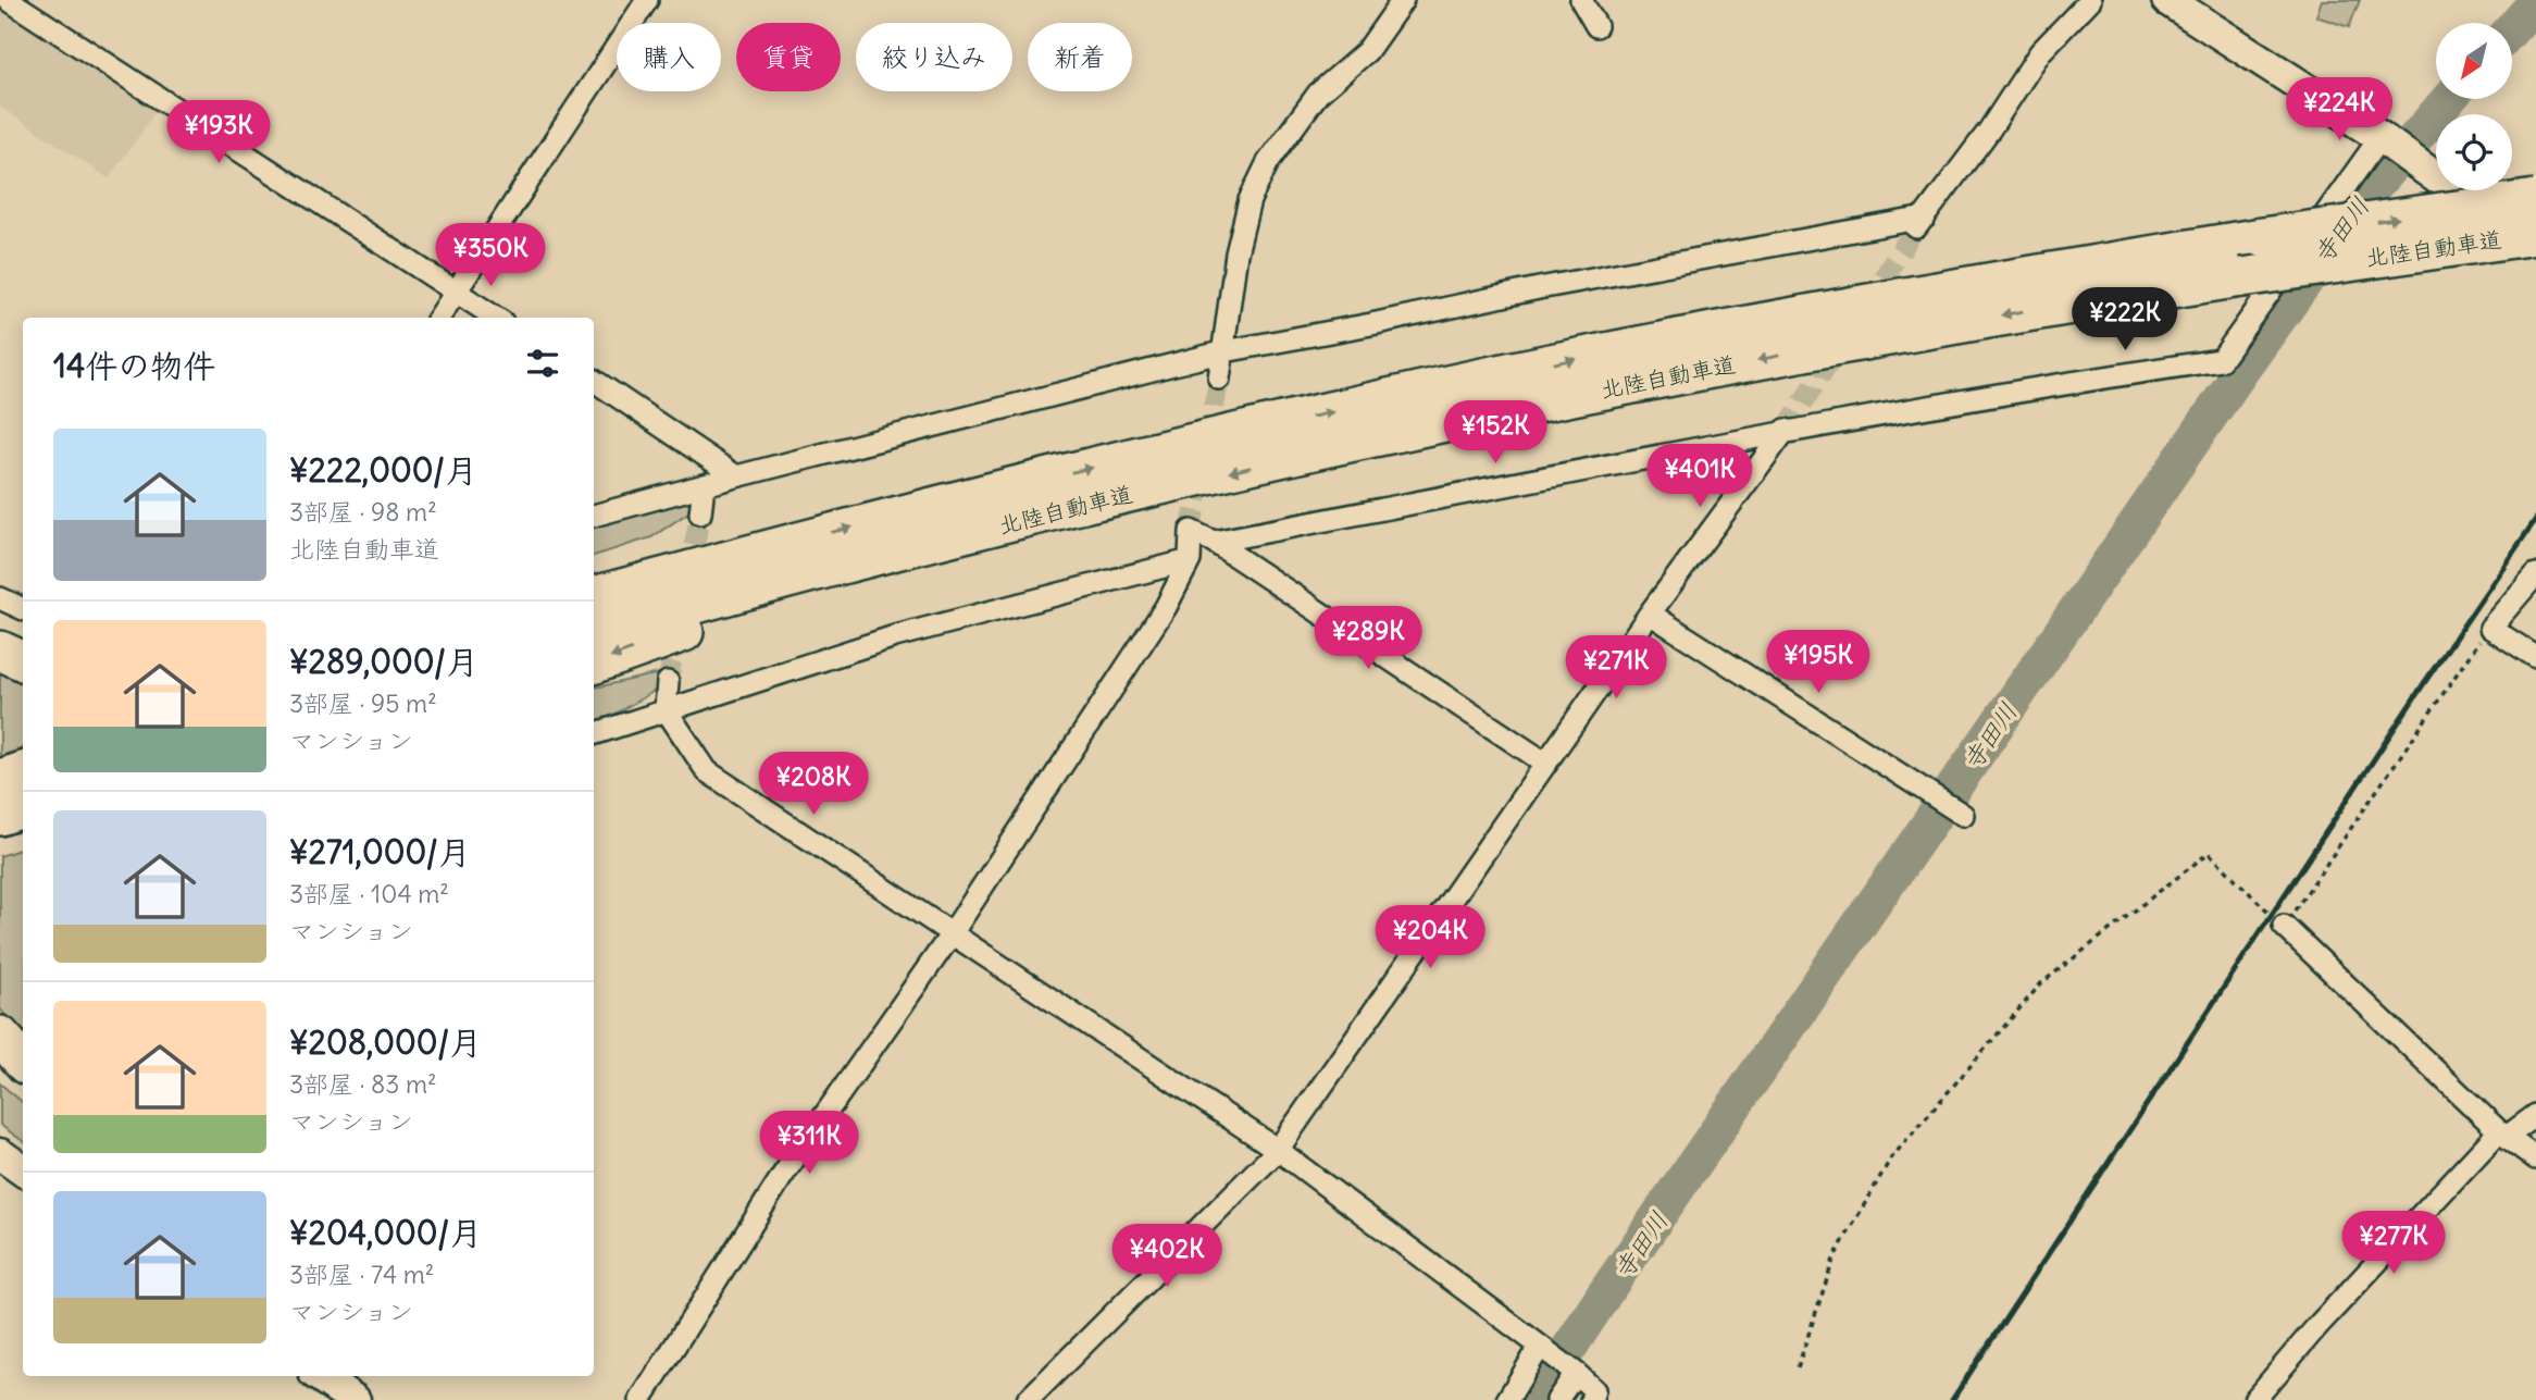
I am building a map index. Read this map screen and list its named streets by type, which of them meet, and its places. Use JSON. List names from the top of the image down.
{
  "streets": {
    "highway": ["北陸自動車道"]
  },
  "water": ["寺田川"],
  "north": "bottom left",
  "page": {
    "chip": [
      "購入",
      "賃貸",
      "絞り込み",
      "新着"
    ],
    "price": [
      "¥224K",
      "¥193K",
      "¥350K",
      "¥222K",
      "¥152K",
      "¥401K",
      "¥289K",
      "¥195K",
      "¥271K",
      "¥208K",
      "¥204K",
      "¥311K",
      "¥277K",
      "¥402K"
    ],
    "heading": "14件の物件",
    "list": [
      {
        "name": "¥222,000/月",
        "note": "3部屋 · 98 m² · 北陸自動車道"
      },
      {
        "name": "¥289,000/月",
        "note": "3部屋 · 95 m² · マンション"
      },
      {
        "name": "¥271,000/月",
        "note": "3部屋 · 104 m² · マンション"
      },
      {
        "name": "¥208,000/月",
        "note": "3部屋 · 83 m² · マンション"
      },
      {
        "name": "¥204,000/月",
        "note": "3部屋 · 74 m² · マンション"
      }
    ]
  }
}
